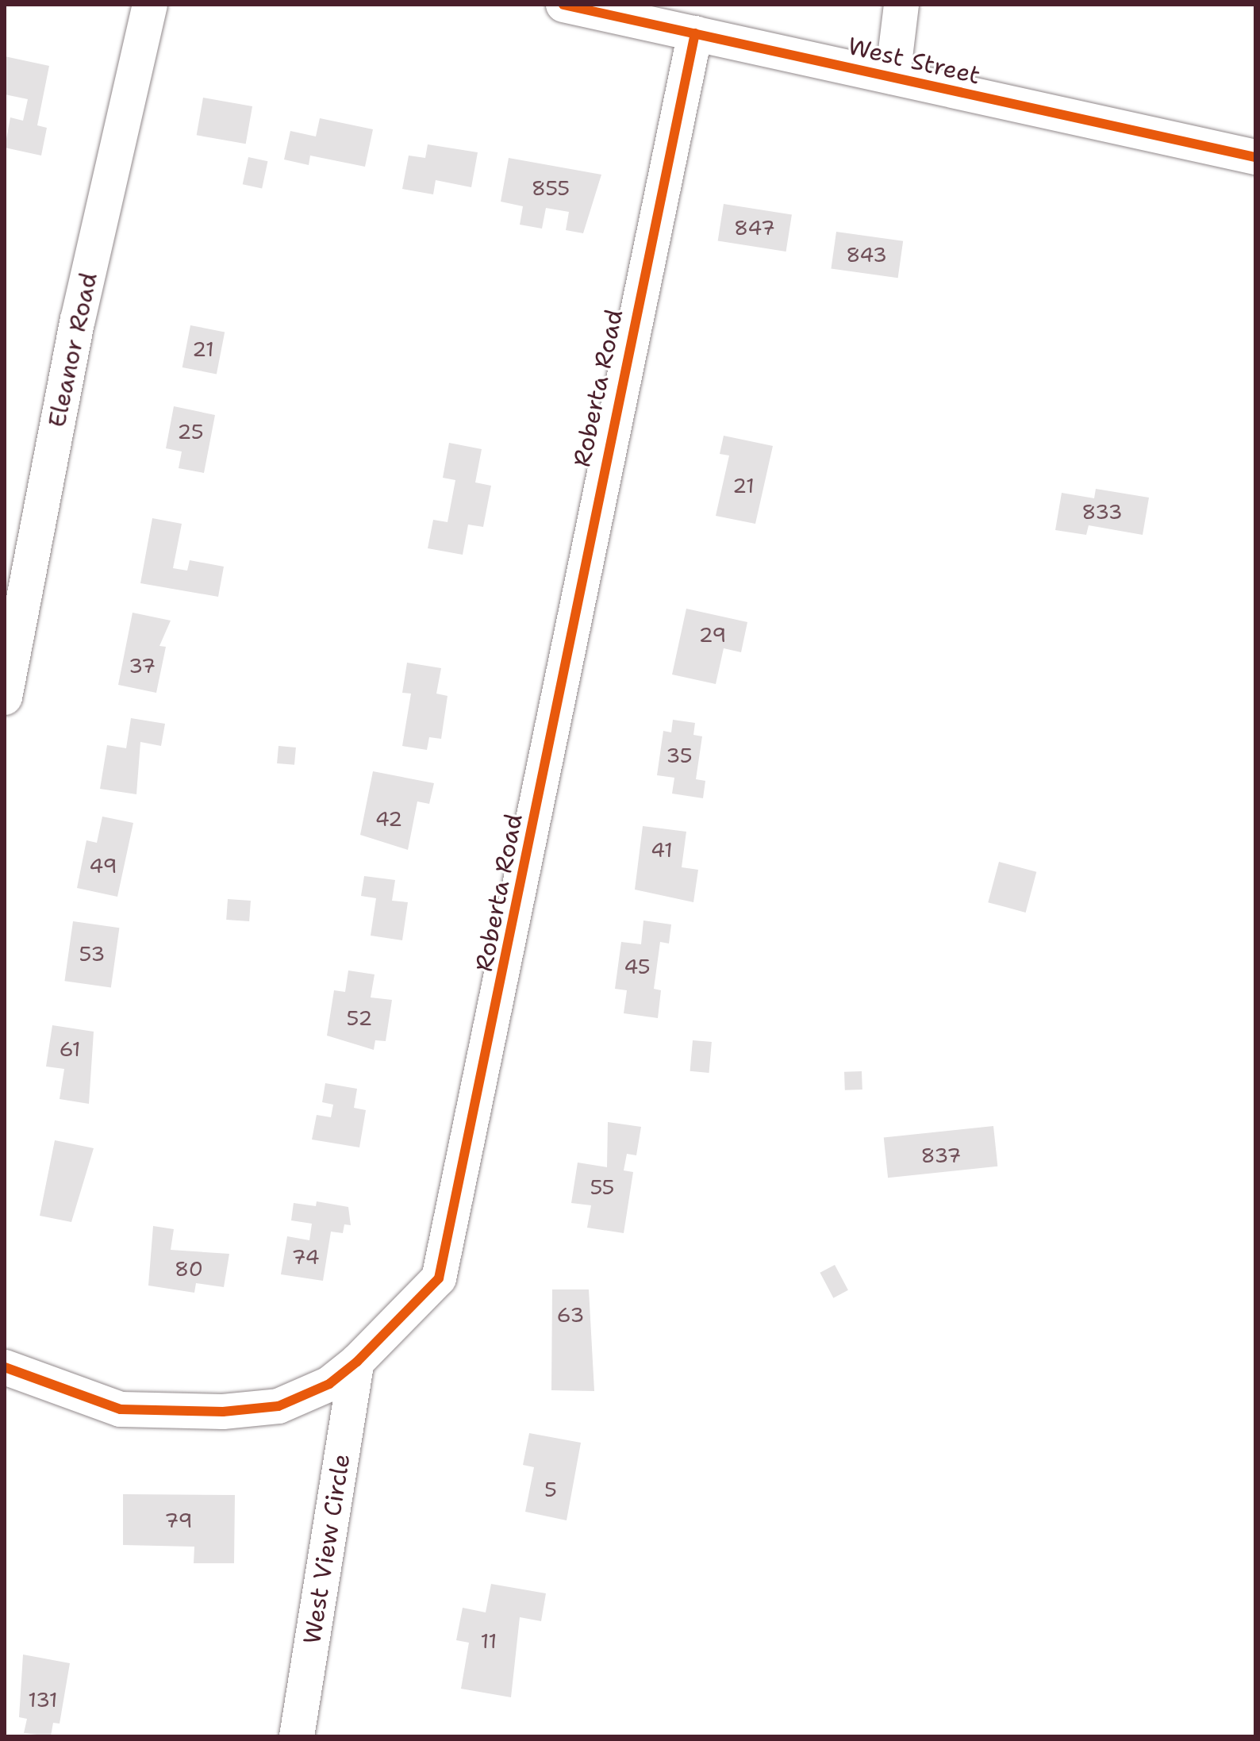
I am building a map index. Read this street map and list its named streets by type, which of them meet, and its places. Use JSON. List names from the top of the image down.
{
  "streets": {
    "street": [
      "West Street",
      "Eleanor Road",
      "Roberta Road",
      "West View Circle"
    ]
  },
  "crossings": [
    ["West Street", "Roberta Road"],
    ["Roberta Road", "West View Circle"]
  ],
  "house_numbers": [
    "855",
    "847",
    "843",
    "21",
    "25",
    "21",
    "833",
    "29",
    "37",
    "35",
    "42",
    "41",
    "49",
    "53",
    "45",
    "52",
    "61",
    "837",
    "55",
    "74",
    "80",
    "63",
    "5",
    "79",
    "11",
    "131"
  ]
}
